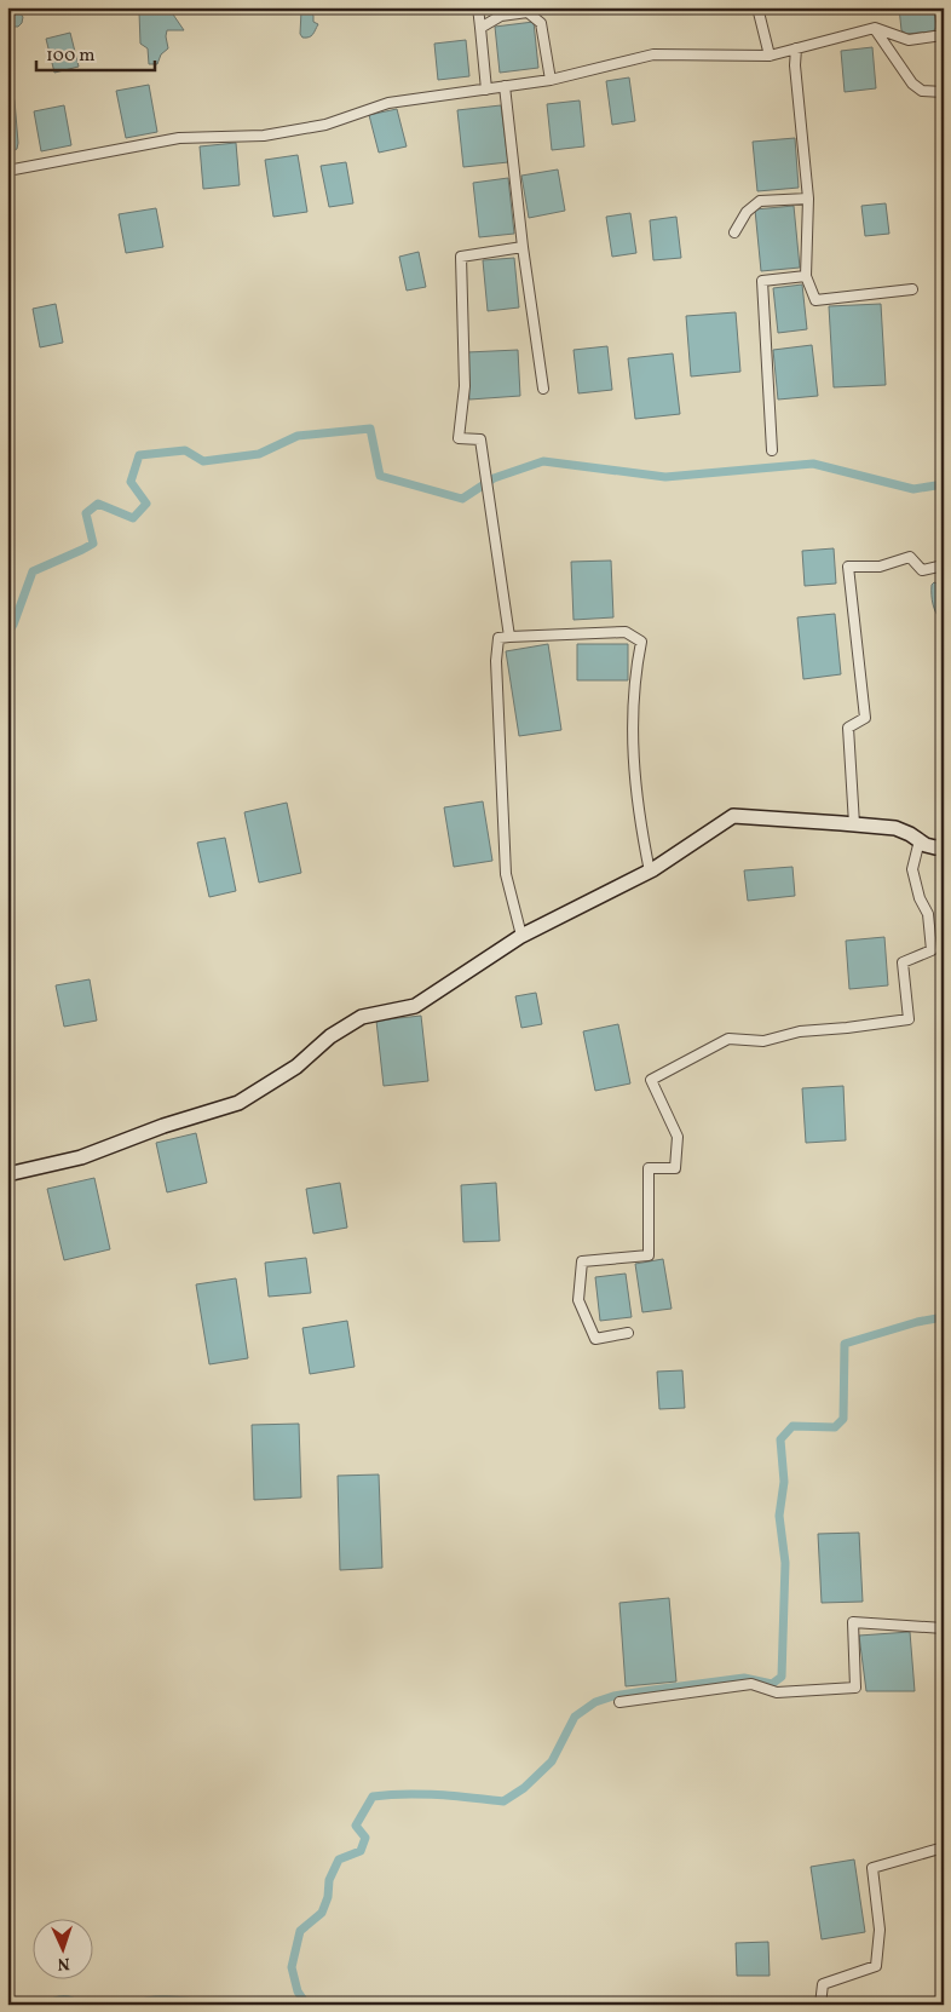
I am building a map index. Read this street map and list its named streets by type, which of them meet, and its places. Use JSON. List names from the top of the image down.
{
  "scale_bar": "100 m",
  "north": "bottom"
}
